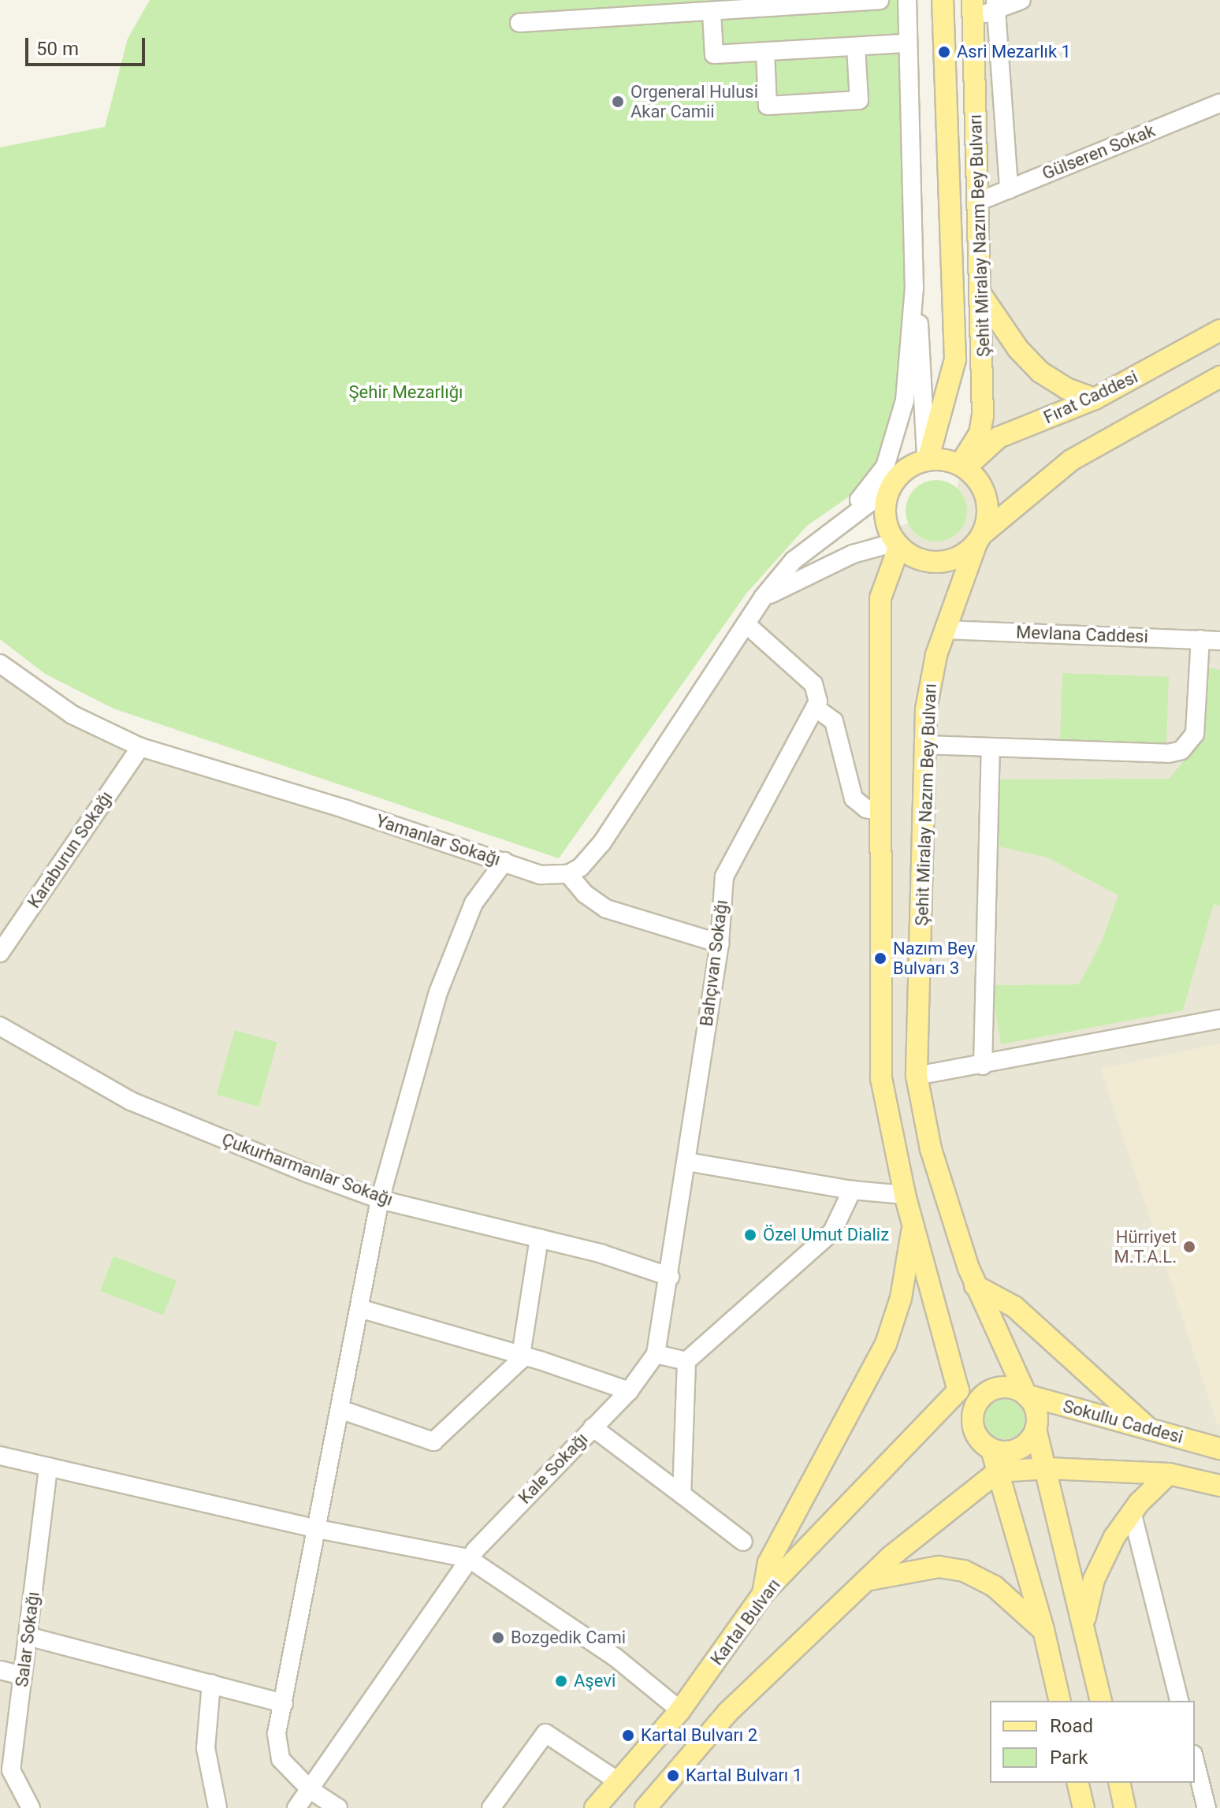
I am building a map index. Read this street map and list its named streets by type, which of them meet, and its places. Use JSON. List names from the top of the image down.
{
  "streets": {
    "main road": [
      "Şehit Miralay Nazım Bey Bulvarı",
      "Fırat Caddesi",
      "Sokullu Caddesi",
      "Kartal Bulvarı"
    ],
    "street": [
      "Gülseren Sokak",
      "Mevlana Caddesi",
      "Yamanlar Sokağı",
      "Karaburun Sokağı",
      "Bahçıvan Sokağı",
      "Çukurharmanlar Sokağı",
      "Kale Sokağı",
      "Salar Sokağı"
    ]
  },
  "crossings": [
    ["Gülseren Sokak", "Şehit Miralay Nazım Bey Bulvarı"],
    ["Şehit Miralay Nazım Bey Bulvarı", "Fırat Caddesi"],
    ["Şehit Miralay Nazım Bey Bulvarı", "Mevlana Caddesi"],
    ["Şehit Miralay Nazım Bey Bulvarı", "Sokullu Caddesi"],
    ["Yamanlar Sokağı", "Karaburun Sokağı"],
    ["Bahçıvan Sokağı", "Çukurharmanlar Sokağı"],
    ["Bahçıvan Sokağı", "Kale Sokağı"]
  ],
  "parks": ["Şehir Mezarlığı"],
  "places": [
    "Asri Mezarlık 1",
    "Orgeneral Hulusi Akar Camii",
    "Nazım Bey Bulvarı 3",
    "Özel Umut Dializ",
    "Hürriyet M.T.A.L.",
    "Bozgedik Cami",
    "Aşevi",
    "Kartal Bulvarı 2",
    "Kartal Bulvarı 1"
  ],
  "legend": ["Road", "Park"],
  "scale_bar": "50 m"
}
